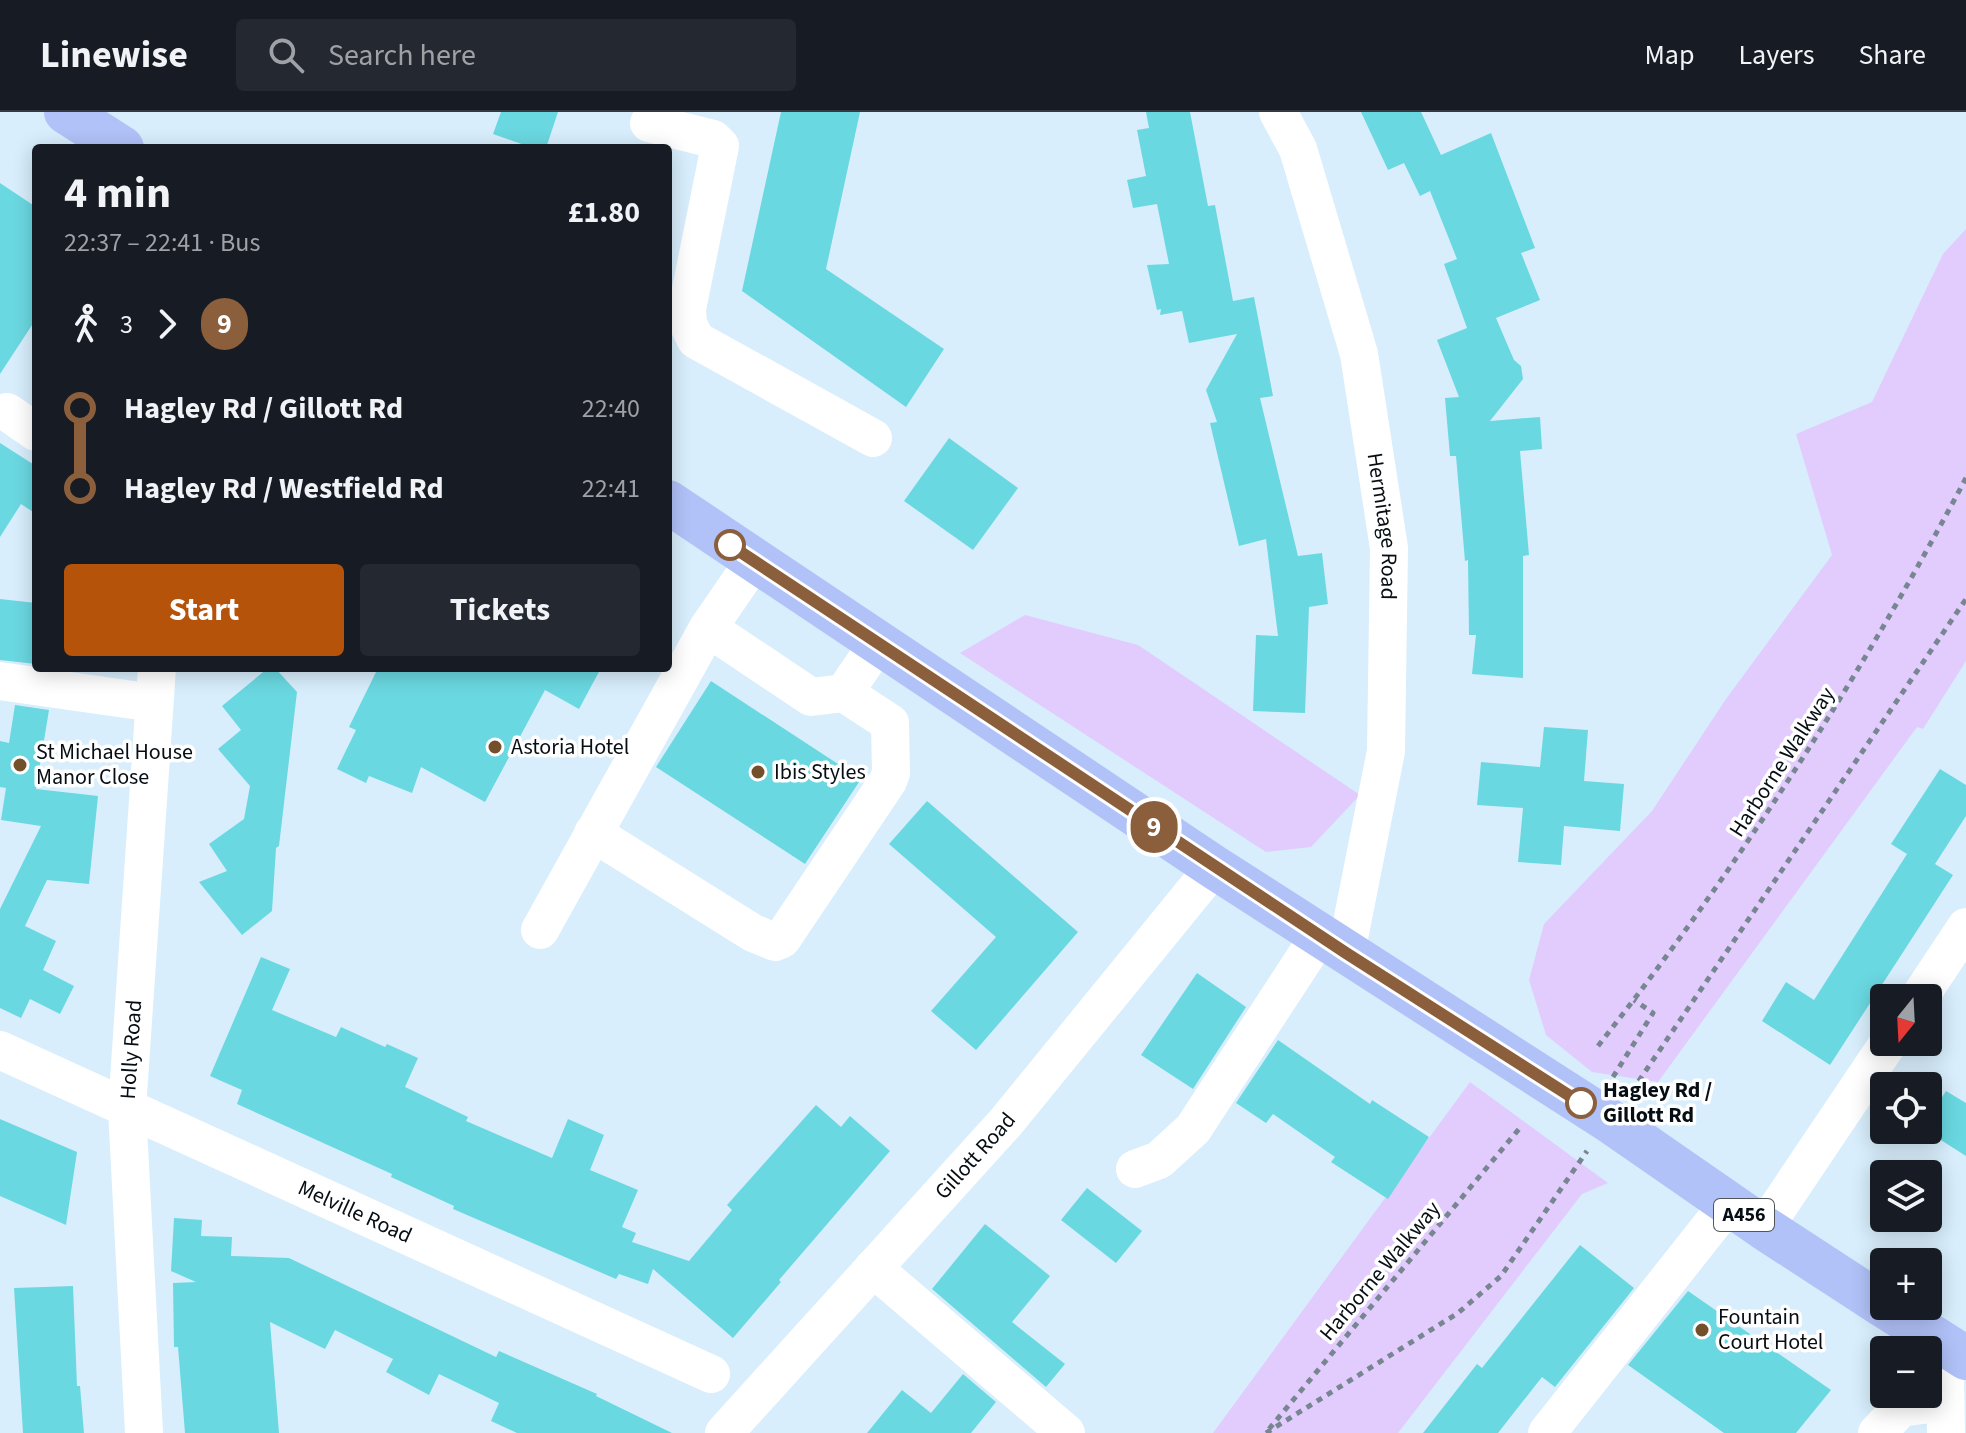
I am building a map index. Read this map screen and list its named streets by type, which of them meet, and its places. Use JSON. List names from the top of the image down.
{
  "streets": {
    "highway": ["A456"],
    "street": [
      "Hermitage Road",
      "Holly Road",
      "Gillott Road",
      "Melville Road"
    ],
    "path": ["Harborne Walkway"]
  },
  "crossings": [
    ["Hermitage Road", "A456"],
    ["Holly Road", "Melville Road"],
    ["Gillott Road", "A456"]
  ],
  "places": [
    "Astoria Hotel",
    "St Michael House Manor Close",
    "Ibis Styles",
    "Hagley Rd / Gillott Rd",
    "Fountain Court Hotel"
  ],
  "lines": ["bus line 9"],
  "north": "bottom",
  "page": {
    "header": "Linewise",
    "search": "Search here",
    "nav": ["Map", "Layers", "Share"],
    "on_map": "9",
    "heading": ["4 min", "22:37 – 22:41 · Bus", "£1.80"],
    "legs": ["3", "9"],
    "list": [
      {
        "name": "Hagley Rd / Gillott Rd",
        "value": "22:40"
      },
      {
        "name": "Hagley Rd / Westfield Rd",
        "value": "22:41"
      }
    ],
    "buttons": ["Start", "Tickets"],
    "map_buttons": ["+", "−"]
  }
}
